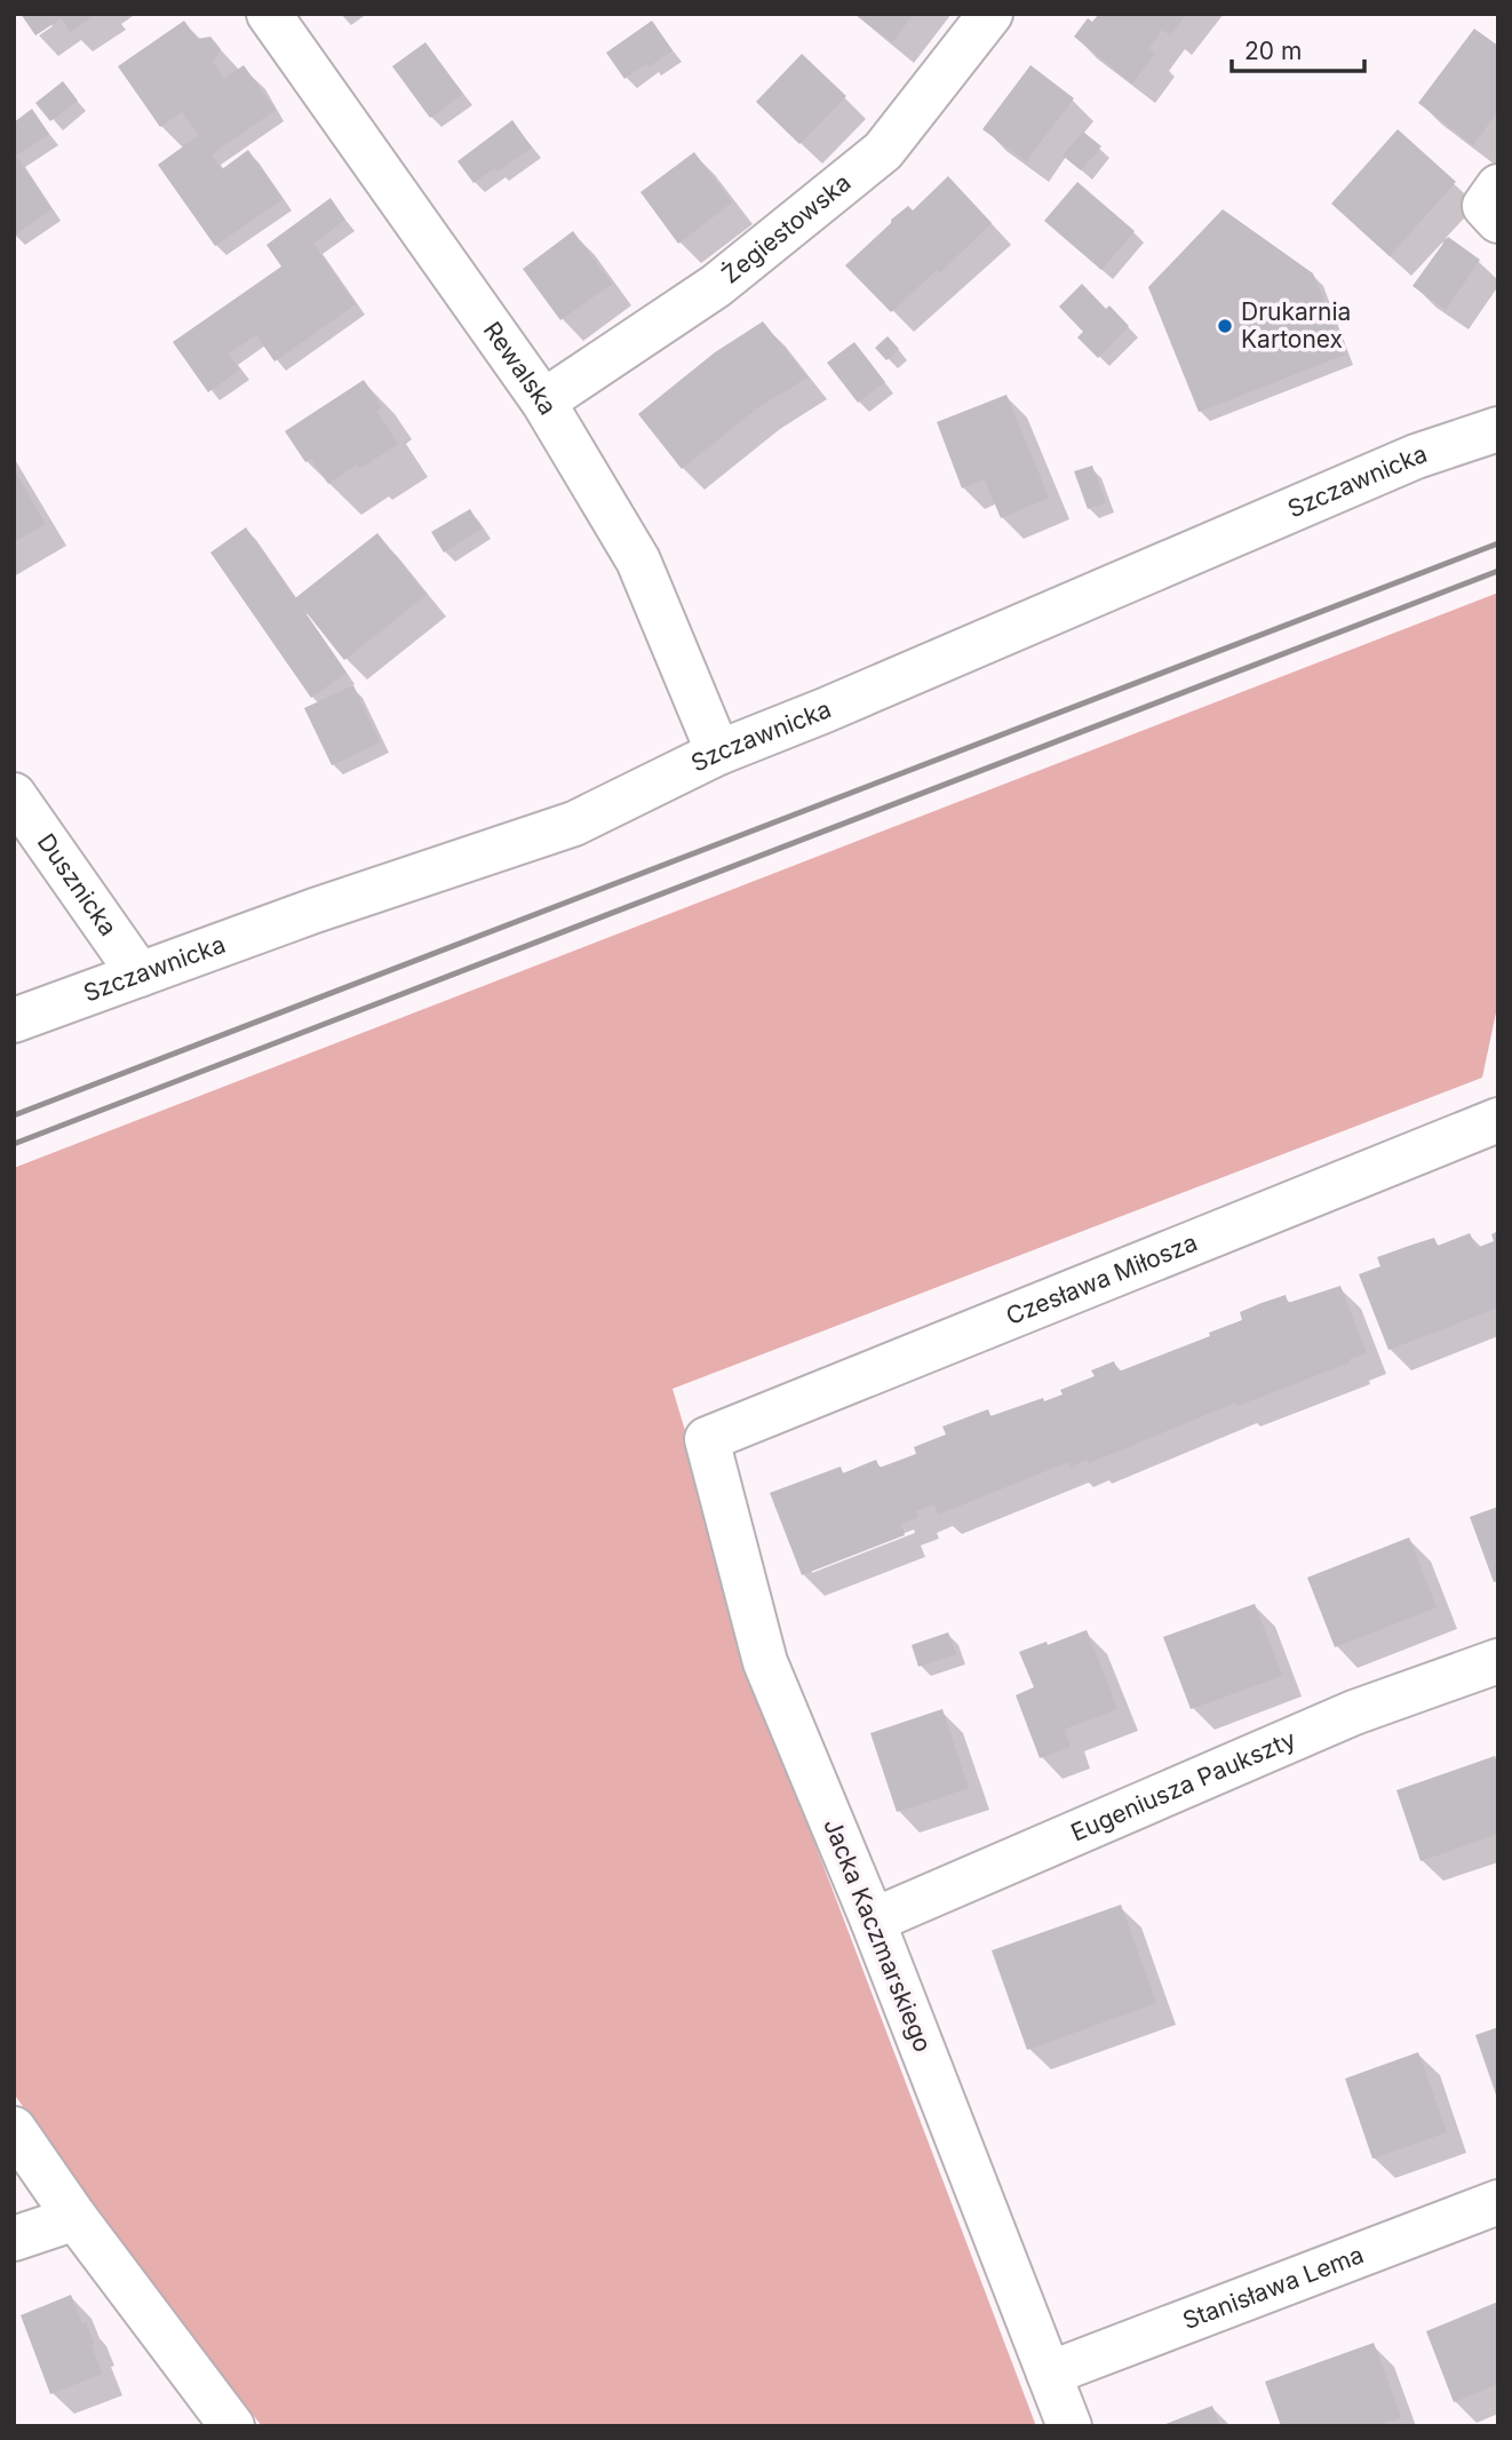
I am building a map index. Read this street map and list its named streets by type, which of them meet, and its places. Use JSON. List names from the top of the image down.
{
  "streets": {
    "street": [
      "Żegiestowska",
      "Rewalska",
      "Szczawnicka",
      "Dusznicka",
      "Czesława Miłosza",
      "Eugeniusza Paukszty",
      "Jacka Kaczmarskiego",
      "Stanisława Lema"
    ]
  },
  "crossings": [
    ["Żegiestowska", "Rewalska"],
    ["Rewalska", "Szczawnicka"],
    ["Szczawnicka", "Dusznicka"],
    ["Czesława Miłosza", "Jacka Kaczmarskiego"],
    ["Eugeniusza Paukszty", "Jacka Kaczmarskiego"],
    ["Jacka Kaczmarskiego", "Stanisława Lema"]
  ],
  "places": ["Drukarnia Kartonex"],
  "scale_bar": "20 m"
}
